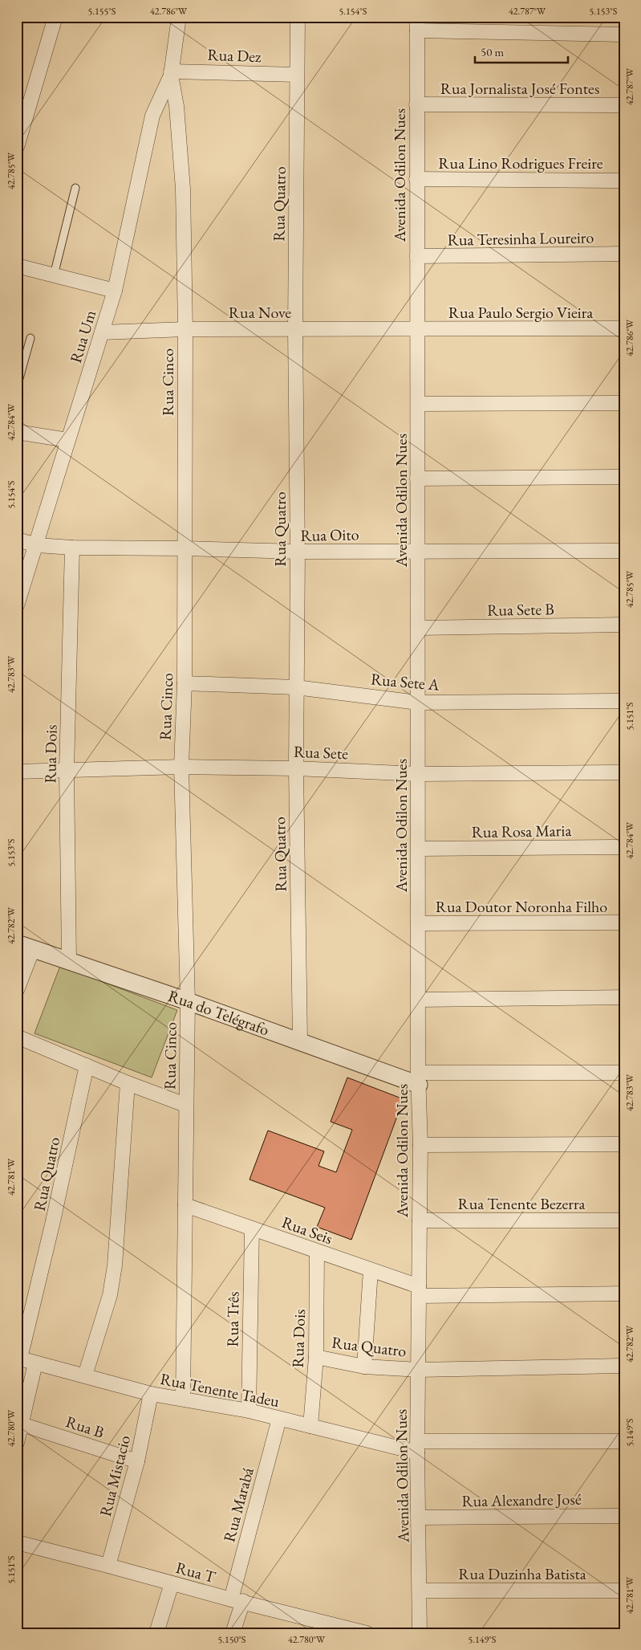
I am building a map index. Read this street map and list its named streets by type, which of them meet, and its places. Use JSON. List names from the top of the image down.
{
  "streets": {
    "street": [
      "Rua Dez",
      "Rua Jornalista José Fontes",
      "Rua Lino Rodrigues Freire",
      "Avenida Odilon Nues",
      "Rua Quatro",
      "Rua Teresinha Loureiro",
      "Rua Nove",
      "Rua Paulo Sergio Vieira",
      "Rua Um",
      "Rua Cinco",
      "Rua Oito",
      "Rua Sete B",
      "Rua Sete A",
      "Rua Sete",
      "Rua Dois",
      "Rua Rosa Maria",
      "Rua Doutor Noronha Filho",
      "Rua do Telégrafo",
      "Rua Tenente Bezerra",
      "Rua Seis",
      "Rua Três",
      "Rua Tenente Tadeu",
      "Rua B",
      "Rua Mistacio",
      "Rua Alexandre José",
      "Rua Marabá",
      "Rua T",
      "Rua Duzinha Batista"
    ]
  },
  "crossings": [
    ["Rua Dez", "Rua Quatro"],
    ["Rua Dez", "Rua Um"],
    ["Rua Dez", "Rua Cinco"],
    ["Rua Jornalista José Fontes", "Avenida Odilon Nues"],
    ["Rua Lino Rodrigues Freire", "Avenida Odilon Nues"],
    ["Avenida Odilon Nues", "Rua Quatro"],
    ["Avenida Odilon Nues", "Rua Teresinha Loureiro"],
    ["Avenida Odilon Nues", "Rua Nove"],
    ["Avenida Odilon Nues", "Rua Paulo Sergio Vieira"],
    ["Avenida Odilon Nues", "Rua Oito"],
    ["Avenida Odilon Nues", "Rua Sete B"],
    ["Avenida Odilon Nues", "Rua Sete A"],
    ["Avenida Odilon Nues", "Rua Sete"],
    ["Avenida Odilon Nues", "Rua Rosa Maria"],
    ["Avenida Odilon Nues", "Rua Doutor Noronha Filho"],
    ["Avenida Odilon Nues", "Rua do Telégrafo"],
    ["Avenida Odilon Nues", "Rua Tenente Bezerra"],
    ["Avenida Odilon Nues", "Rua Seis"],
    ["Avenida Odilon Nues", "Rua Tenente Tadeu"],
    ["Avenida Odilon Nues", "Rua Alexandre José"],
    ["Avenida Odilon Nues", "Rua Duzinha Batista"],
    ["Rua Quatro", "Rua Nove"],
    ["Rua Quatro", "Rua Oito"],
    ["Rua Quatro", "Rua Sete A"],
    ["Rua Quatro", "Rua Sete"],
    ["Rua Quatro", "Rua Dois"],
    ["Rua Quatro", "Rua do Telégrafo"],
    ["Rua Quatro", "Rua Tenente Tadeu"],
    ["Rua Nove", "Rua Paulo Sergio Vieira"],
    ["Rua Nove", "Rua Um"],
    ["Rua Nove", "Rua Cinco"],
    ["Rua Um", "Rua Cinco"],
    ["Rua Um", "Rua Oito"],
    ["Rua Cinco", "Rua Oito"],
    ["Rua Cinco", "Rua Sete A"],
    ["Rua Cinco", "Rua Sete"],
    ["Rua Cinco", "Rua do Telégrafo"],
    ["Rua Cinco", "Rua Seis"],
    ["Rua Cinco", "Rua Tenente Tadeu"],
    ["Rua Oito", "Rua Dois"],
    ["Rua Sete", "Rua Dois"],
    ["Rua Dois", "Rua do Telégrafo"],
    ["Rua Dois", "Rua Seis"],
    ["Rua Dois", "Rua Tenente Tadeu"],
    ["Rua Seis", "Rua Três"],
    ["Rua Três", "Rua Tenente Tadeu"],
    ["Rua Tenente Tadeu", "Rua Mistacio"],
    ["Rua Tenente Tadeu", "Rua Marabá"],
    ["Rua B", "Rua Mistacio"],
    ["Rua Mistacio", "Rua T"],
    ["Rua Marabá", "Rua T"]
  ],
  "scale_bar": "50 m",
  "coordinates": [
    "5.155°S",
    "42.786°W",
    "5.154°S",
    "42.787°W",
    "5.153°S",
    "42.785°W",
    "42.784°W",
    "42.783°W",
    "5.151°S",
    "42.782°W",
    "42.781°W",
    "42.780°W",
    "5.149°S",
    "5.150°S"
  ]
}
